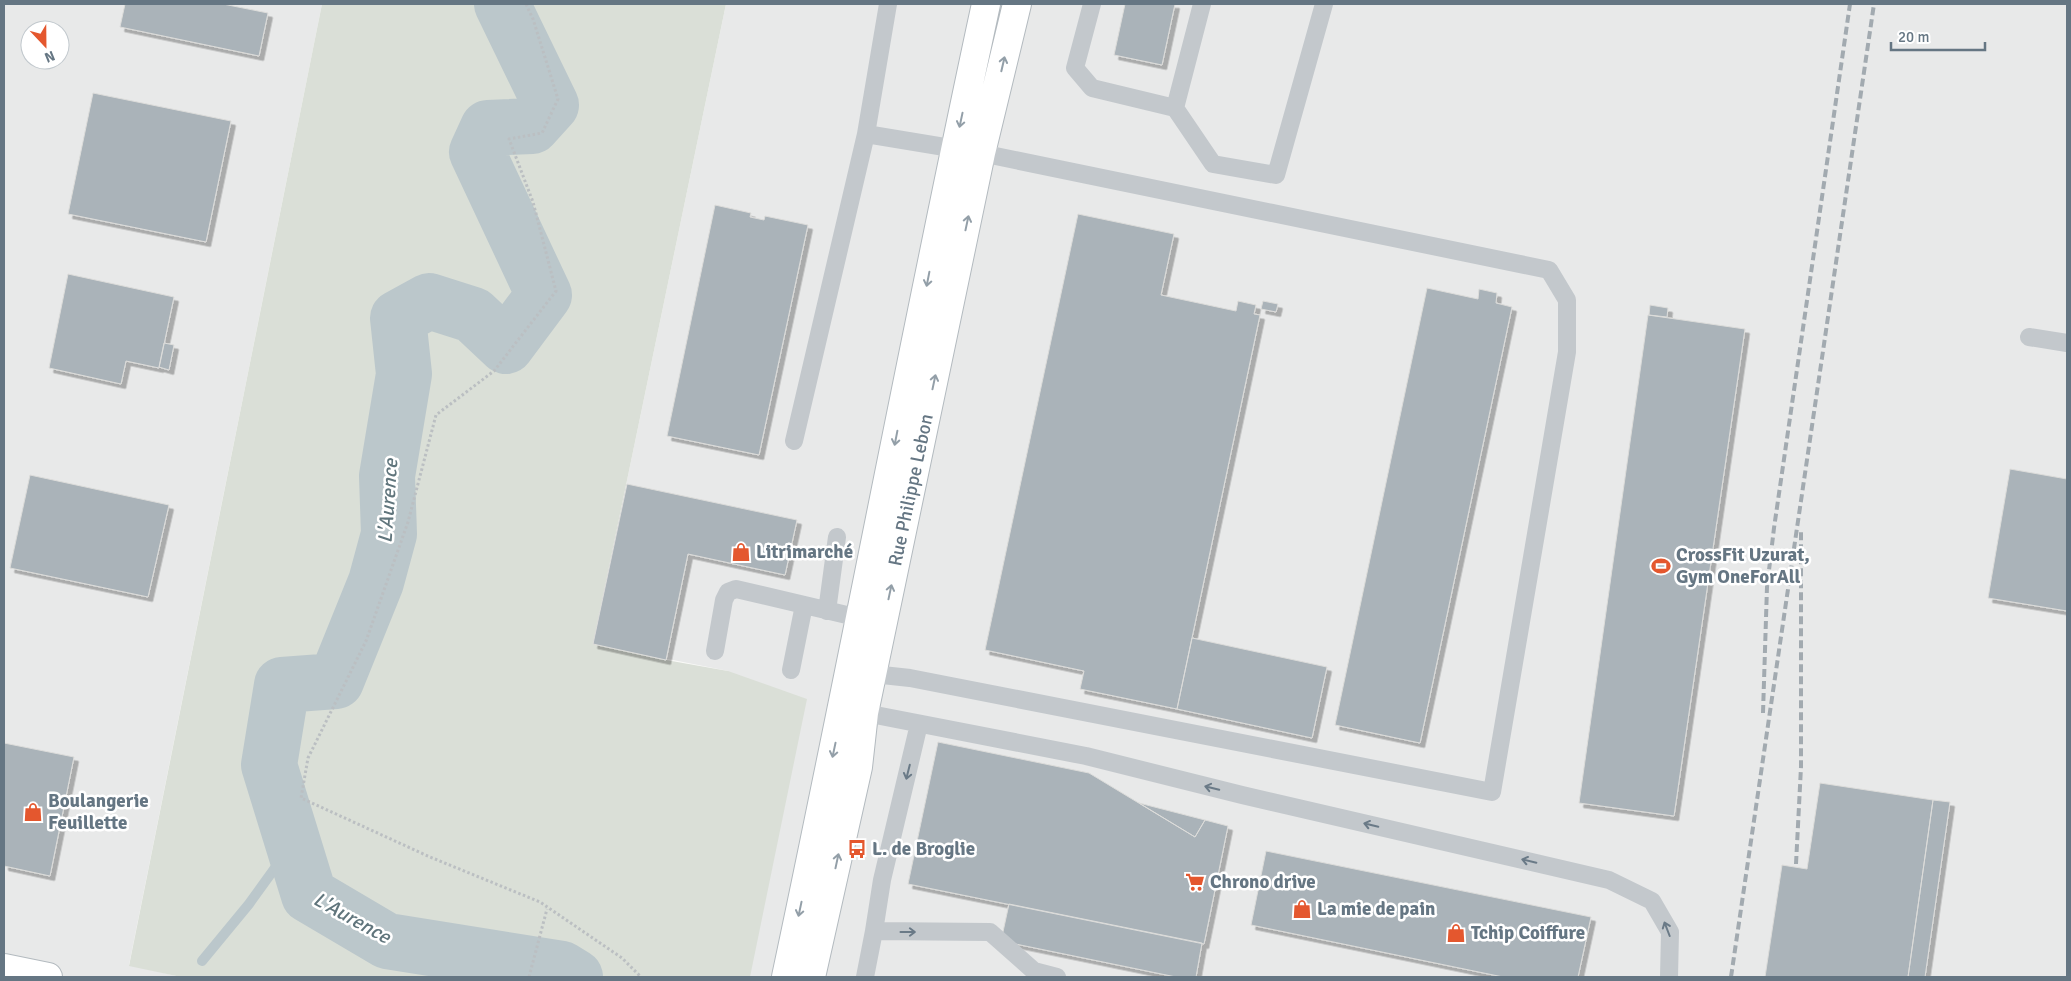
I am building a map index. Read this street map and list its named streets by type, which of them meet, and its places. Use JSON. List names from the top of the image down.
{
  "streets": {
    "street": ["Rue Philippe Lebon"]
  },
  "water": ["L'Aurence"],
  "places": {
    "shop": [
      "Litrimarché",
      "Boulangerie Feuillette",
      "La mie de pain",
      "Tchip Coiffure"
    ],
    "sports": ["CrossFit Uzurat, Gym OneForAll"],
    "bus stop": ["L. de Broglie"],
    "supermarket": ["Chrono drive"]
  },
  "scale_bar": "20 m",
  "north": "bottom"
}
